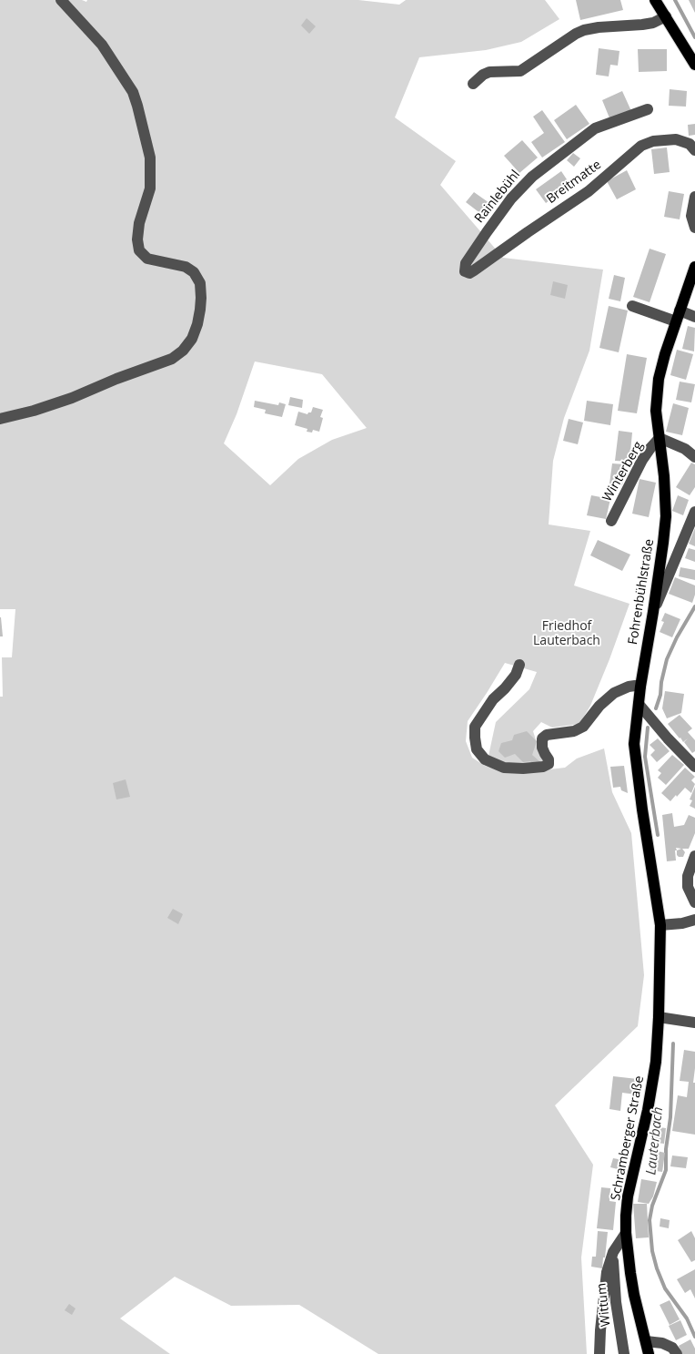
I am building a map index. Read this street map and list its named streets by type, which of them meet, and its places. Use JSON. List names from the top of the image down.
{
  "streets": {
    "main road": ["Fohrenbühlstraße", "Schramberger Straße"],
    "street": [
      "Breitmatte",
      "Rainlebühl",
      "Winterberg",
      "Wittum"
    ]
  },
  "crossings": [
    ["Breitmatte", "Rainlebühl"],
    ["Winterberg", "Fohrenbühlstraße"],
    ["Fohrenbühlstraße", "Schramberger Straße"]
  ],
  "water": ["Lauterbach"],
  "parks": ["Friedhof Lauterbach"]
}
